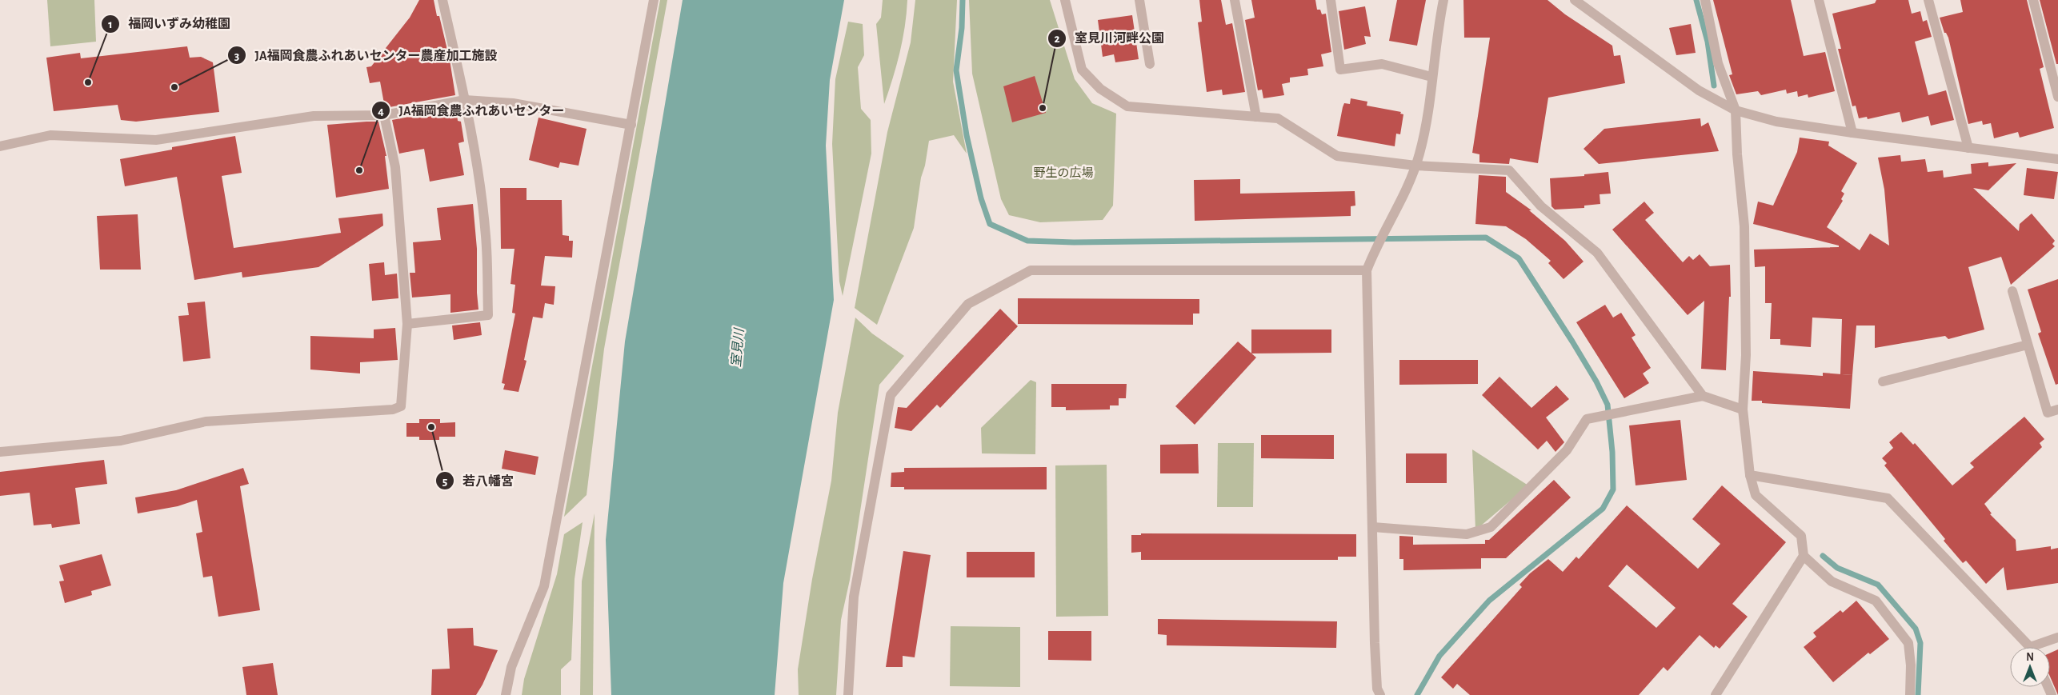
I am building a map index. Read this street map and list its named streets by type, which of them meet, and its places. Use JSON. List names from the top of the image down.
{
  "water": ["室見川"],
  "parks": ["野生の広場"],
  "places": [
    "福岡いずみ幼稚園",
    "JA福岡食農ふれあいセンター農産加工施設",
    "室見川河畔公園",
    "JA福岡食農ふれあいセンター",
    "若八幡宮"
  ],
  "north": "top"
}
